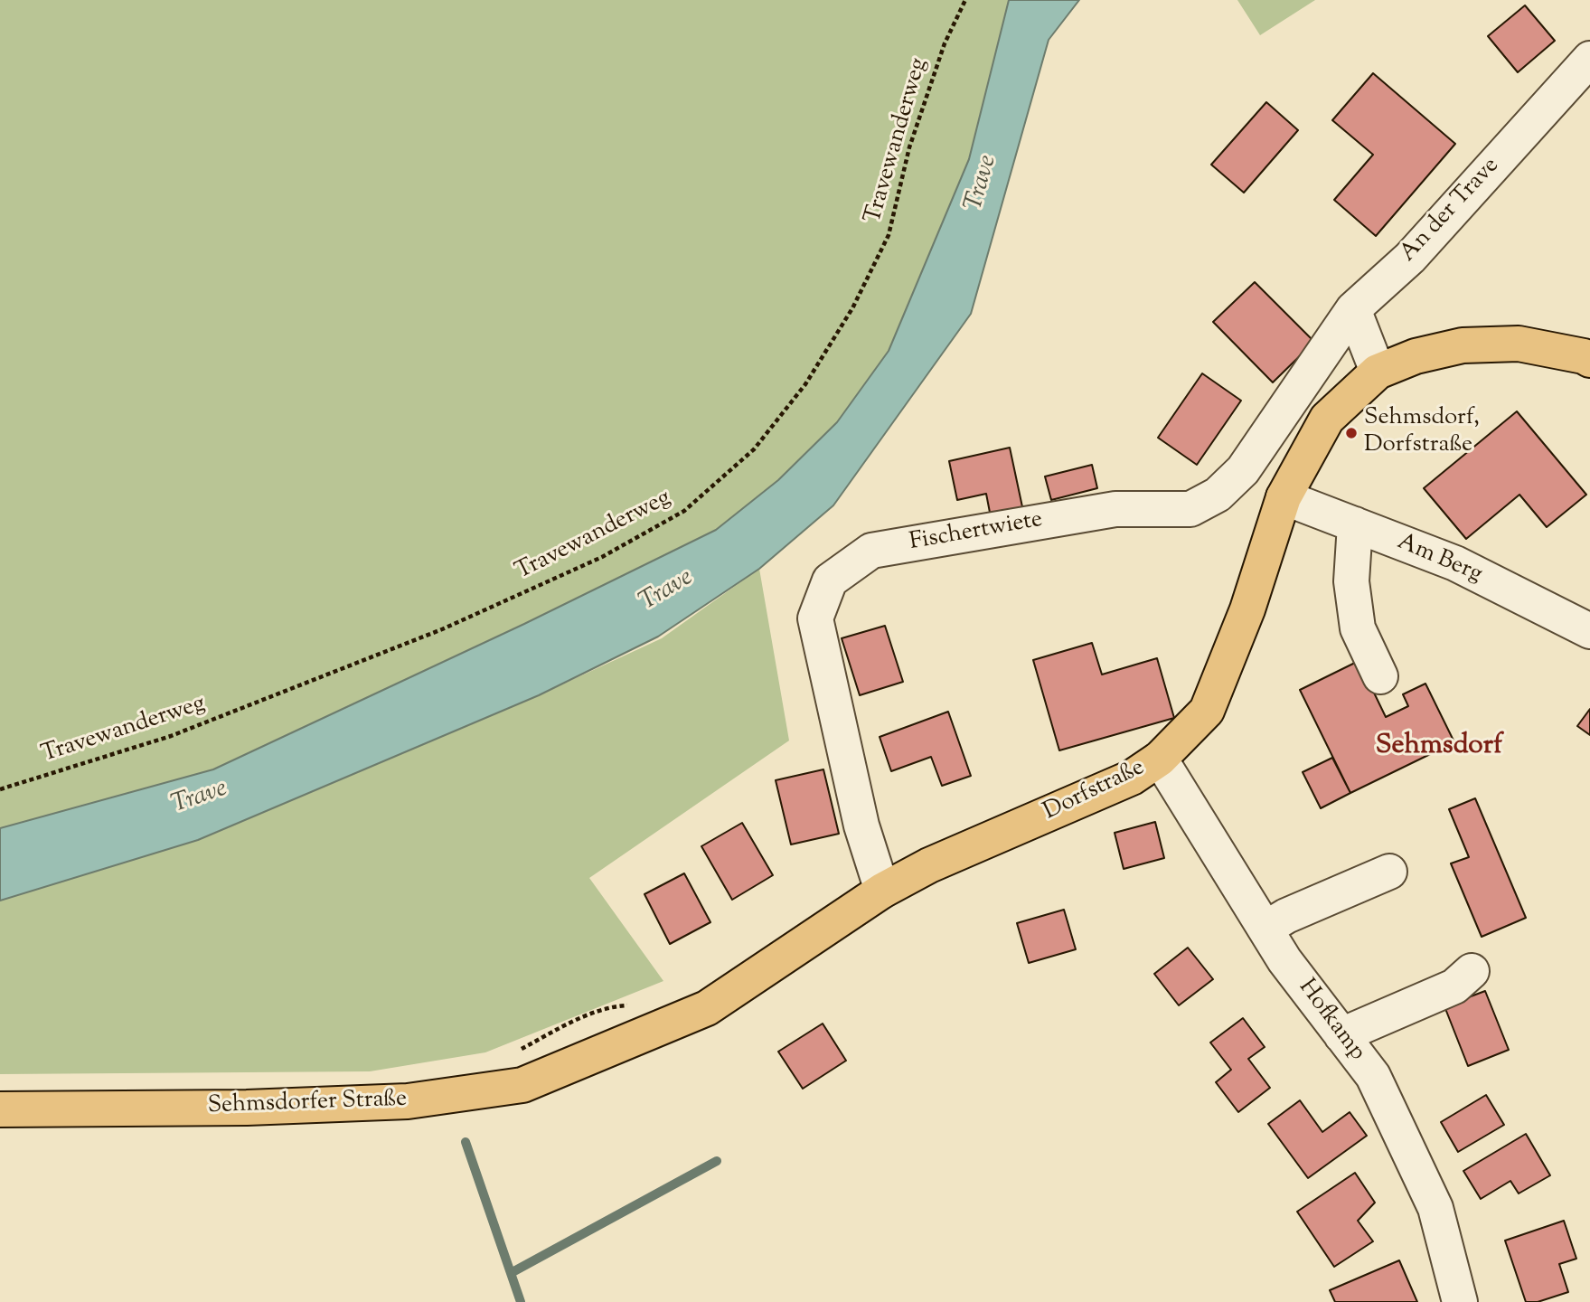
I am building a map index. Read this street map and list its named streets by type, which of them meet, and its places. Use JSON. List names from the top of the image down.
{
  "streets": {
    "main road": ["Dorfstraße", "Sehmsdorfer Straße"],
    "street": [
      "An der Trave",
      "Fischertwiete",
      "Am Berg",
      "Hofkamp"
    ],
    "path": ["Travewanderweg"]
  },
  "crossings": [
    ["An der Trave", "Fischertwiete"],
    ["Fischertwiete", "Dorfstraße"],
    ["Am Berg", "Dorfstraße"],
    ["Dorfstraße", "Hofkamp"],
    ["Dorfstraße", "Sehmsdorfer Straße"]
  ],
  "districts": ["Sehmsdorf"],
  "water": ["Trave"],
  "places": ["Sehmsdorf, Dorfstraße"]
}
